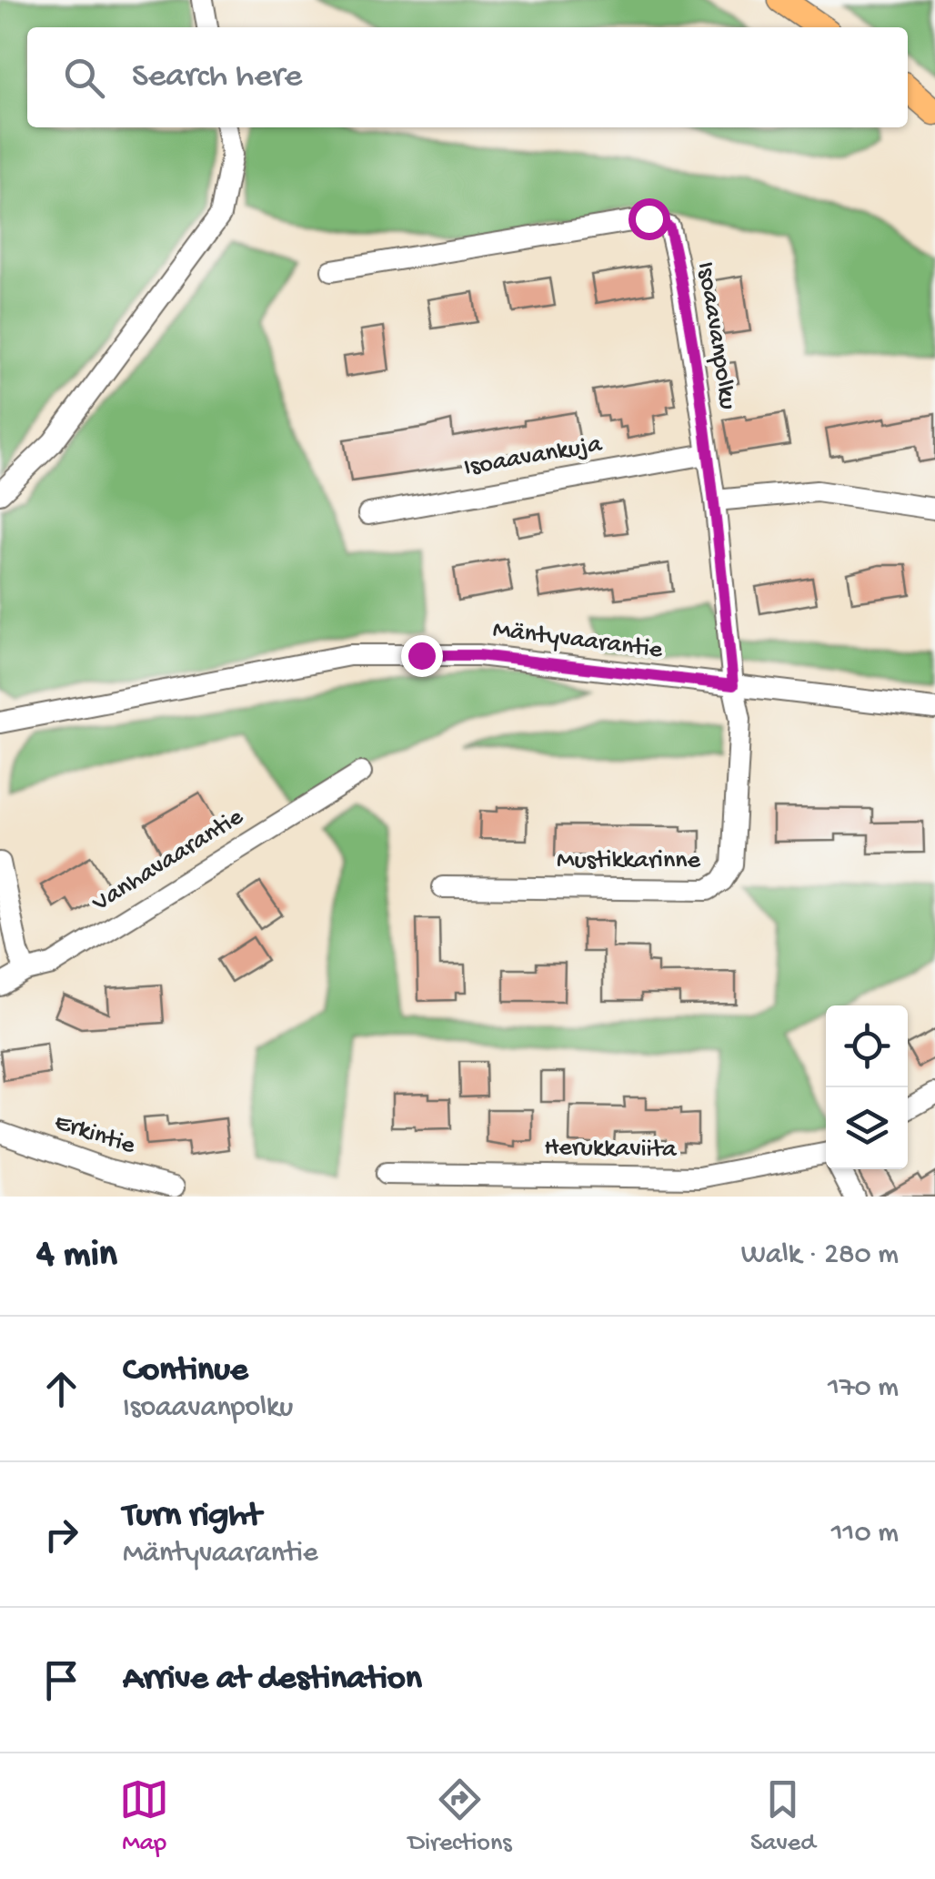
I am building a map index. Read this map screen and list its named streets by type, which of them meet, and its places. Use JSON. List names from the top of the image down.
{
  "streets": {
    "street": [
      "Isoaavanpolku",
      "Isoaavankuja",
      "Mäntyvaarantie",
      "Vanhavaarantie",
      "Mustikkarinne",
      "Erkintie",
      "Herukkaviita"
    ]
  },
  "crossings": [
    ["Isoaavanpolku", "Isoaavankuja"],
    ["Isoaavanpolku", "Mäntyvaarantie"],
    ["Isoaavanpolku", "Mustikkarinne"],
    ["Mäntyvaarantie", "Mustikkarinne"]
  ],
  "page": {
    "search": "Search here",
    "heading": ["4 min", "Walk · 280 m"],
    "list": [
      ["Continue", "Isoaavanpolku", "170 m"],
      ["Turn right", "Mäntyvaarantie", "110 m"],
      "Arrive at destination"
    ],
    "nav": ["Map", "Directions", "Saved"]
  }
}
